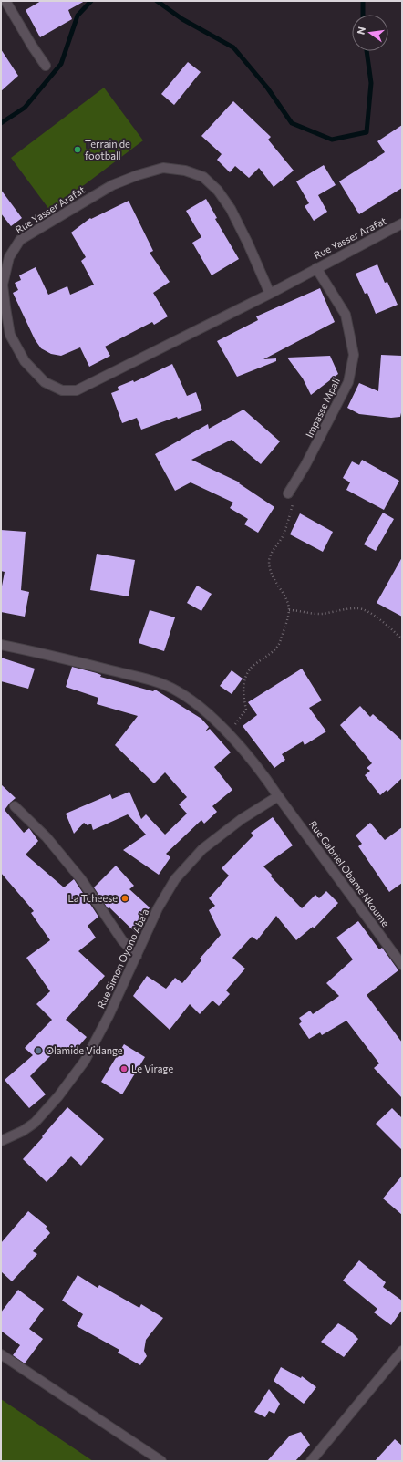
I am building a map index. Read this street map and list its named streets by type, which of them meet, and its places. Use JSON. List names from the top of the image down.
{
  "streets": {
    "street": [
      "Rue Yasser Arafat",
      "Impasse Mpali",
      "Rue Gabriel Obame Nkoume",
      "Rue Simon Oyono Aba'a"
    ]
  },
  "crossings": [
    ["Rue Yasser Arafat", "Impasse Mpali"],
    ["Rue Gabriel Obame Nkoume", "Rue Simon Oyono Aba'a"]
  ],
  "places": [
    "Terrain de football",
    "La Tcheese",
    "Olamide Vidange",
    "Le Virage"
  ],
  "north": "left"
}
